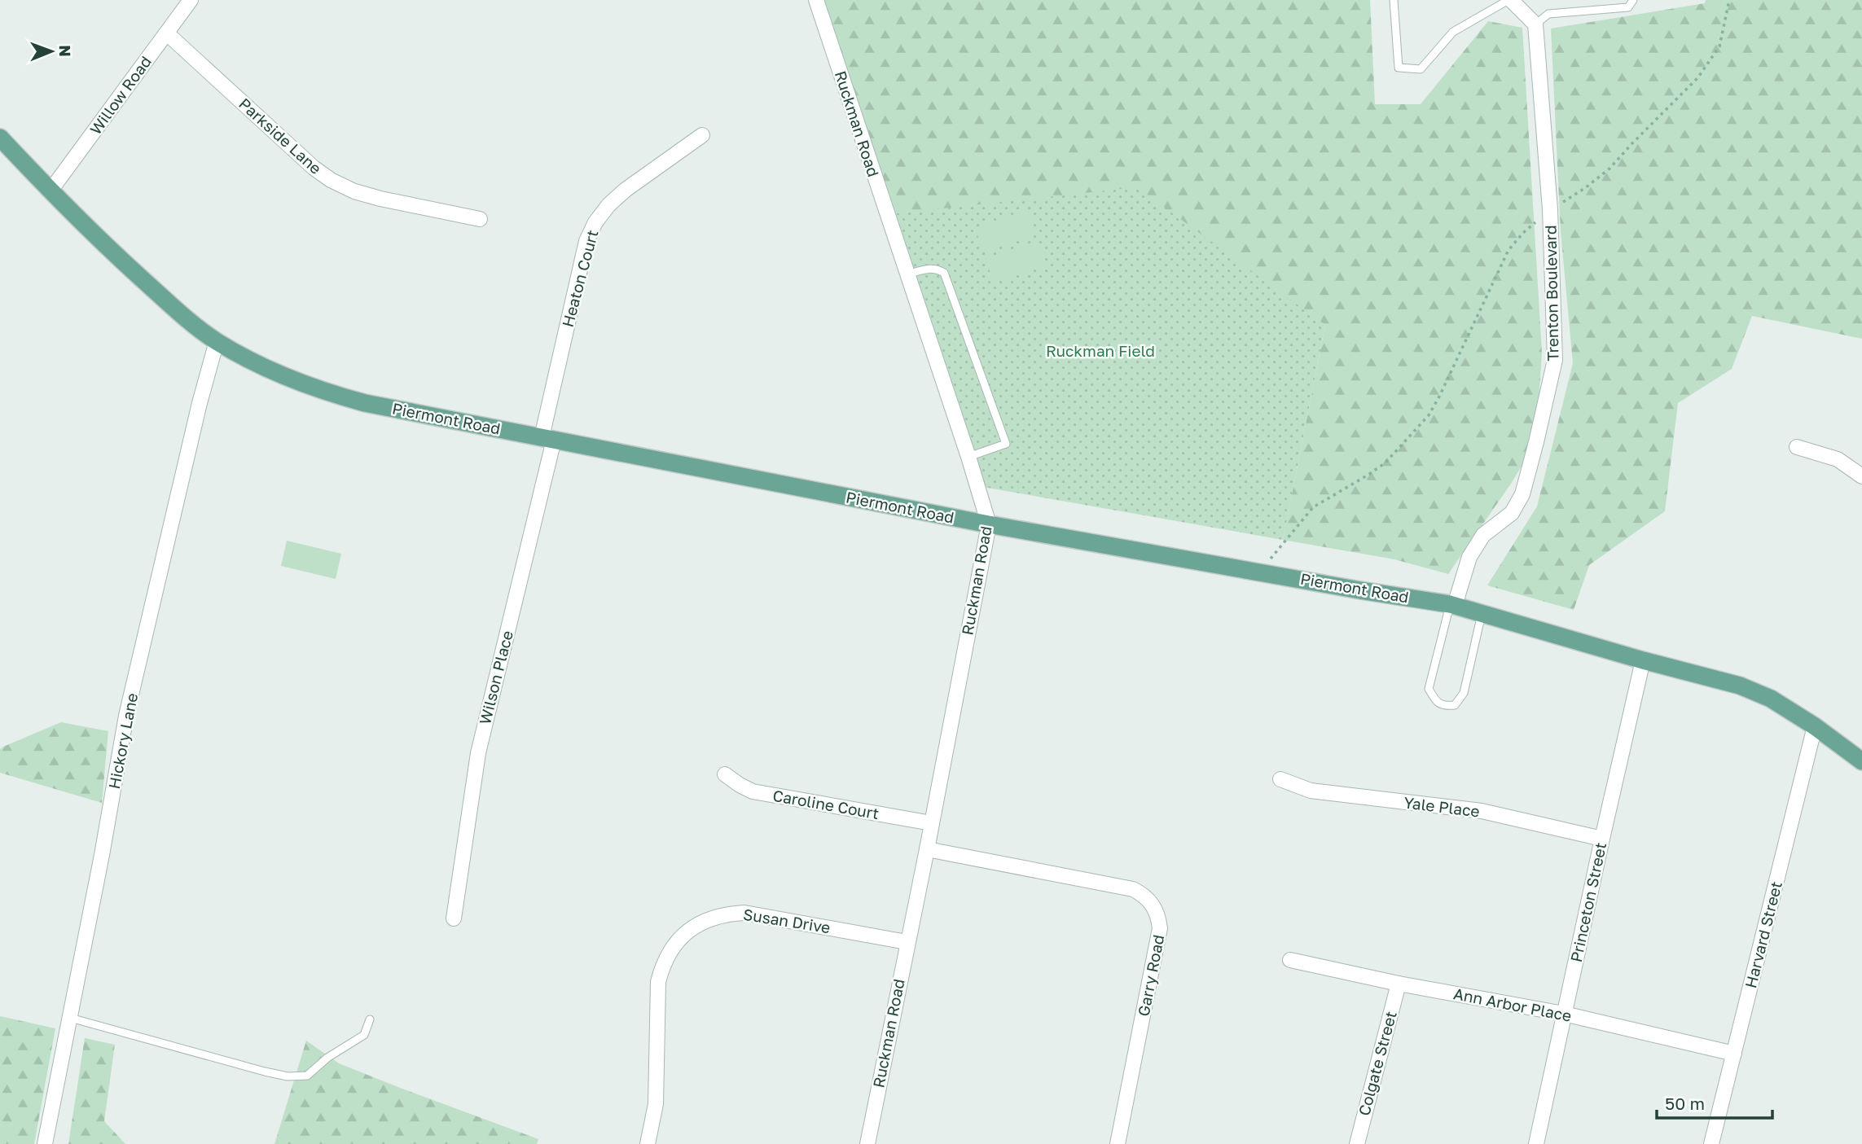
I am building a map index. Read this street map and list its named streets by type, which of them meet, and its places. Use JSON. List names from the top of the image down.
{
  "streets": {
    "main road": ["Piermont Road"],
    "street": [
      "Willow Road",
      "Ruckman Road",
      "Parkside Lane",
      "Heaton Court",
      "Trenton Boulevard",
      "Wilson Place",
      "Hickory Lane",
      "Caroline Court",
      "Yale Place",
      "Princeton Street",
      "Susan Drive",
      "Harvard Street",
      "Garry Road",
      "Ann Arbor Place",
      "Colgate Street"
    ]
  },
  "crossings": [
    ["Willow Road", "Parkside Lane"],
    ["Willow Road", "Piermont Road"],
    ["Ruckman Road", "Piermont Road"],
    ["Ruckman Road", "Caroline Court"],
    ["Ruckman Road", "Susan Drive"],
    ["Ruckman Road", "Garry Road"],
    ["Heaton Court", "Piermont Road"],
    ["Heaton Court", "Wilson Place"],
    ["Trenton Boulevard", "Piermont Road"],
    ["Piermont Road", "Wilson Place"],
    ["Piermont Road", "Hickory Lane"],
    ["Piermont Road", "Princeton Street"],
    ["Piermont Road", "Harvard Street"],
    ["Yale Place", "Princeton Street"],
    ["Princeton Street", "Ann Arbor Place"],
    ["Harvard Street", "Ann Arbor Place"],
    ["Ann Arbor Place", "Colgate Street"]
  ],
  "parks": ["Ruckman Field"],
  "scale_bar": "50 m",
  "north": "right"
}
